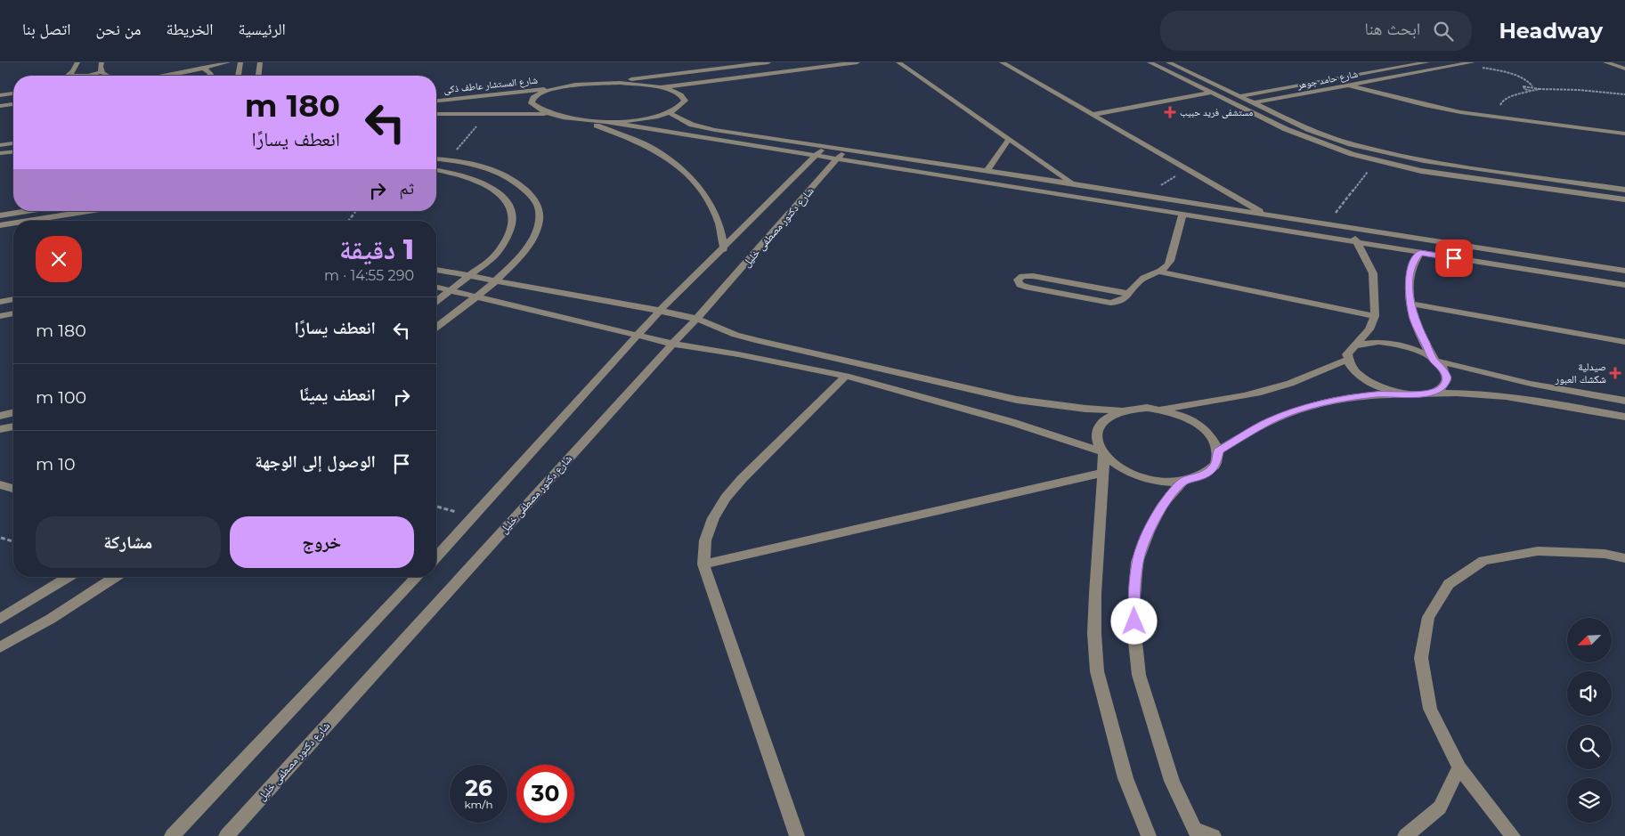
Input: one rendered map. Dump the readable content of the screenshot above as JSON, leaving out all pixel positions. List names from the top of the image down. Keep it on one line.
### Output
{"streets":{"street":["شارع حامد جوهر","شارع المستشار عاطف ذكى","شارع دكتور مصطفى خليل"]},"places":{"health":["مستشفى فريد حبيب","صيدلية شكشك العبور"]},"north":"bottom left","page":{"header":"Headway","search":"ابحث هنا","nav":["الرئيسية","الخريطة","من نحن","اتصل بنا"],"turn":["180 m","انعطف يسارًا"],"then":"ثم","heading":["1 دقيقة","290 m · 14:55"],"list":[{"name":"انعطف يسارًا","value":"180 m"},{"name":"انعطف يمينًا","value":"100 m"},{"name":"الوصول إلى الوجهة","value":"10 m"}],"buttons":["خروج","مشاركة"],"speed":"26 km/h","limit":"30"}}
